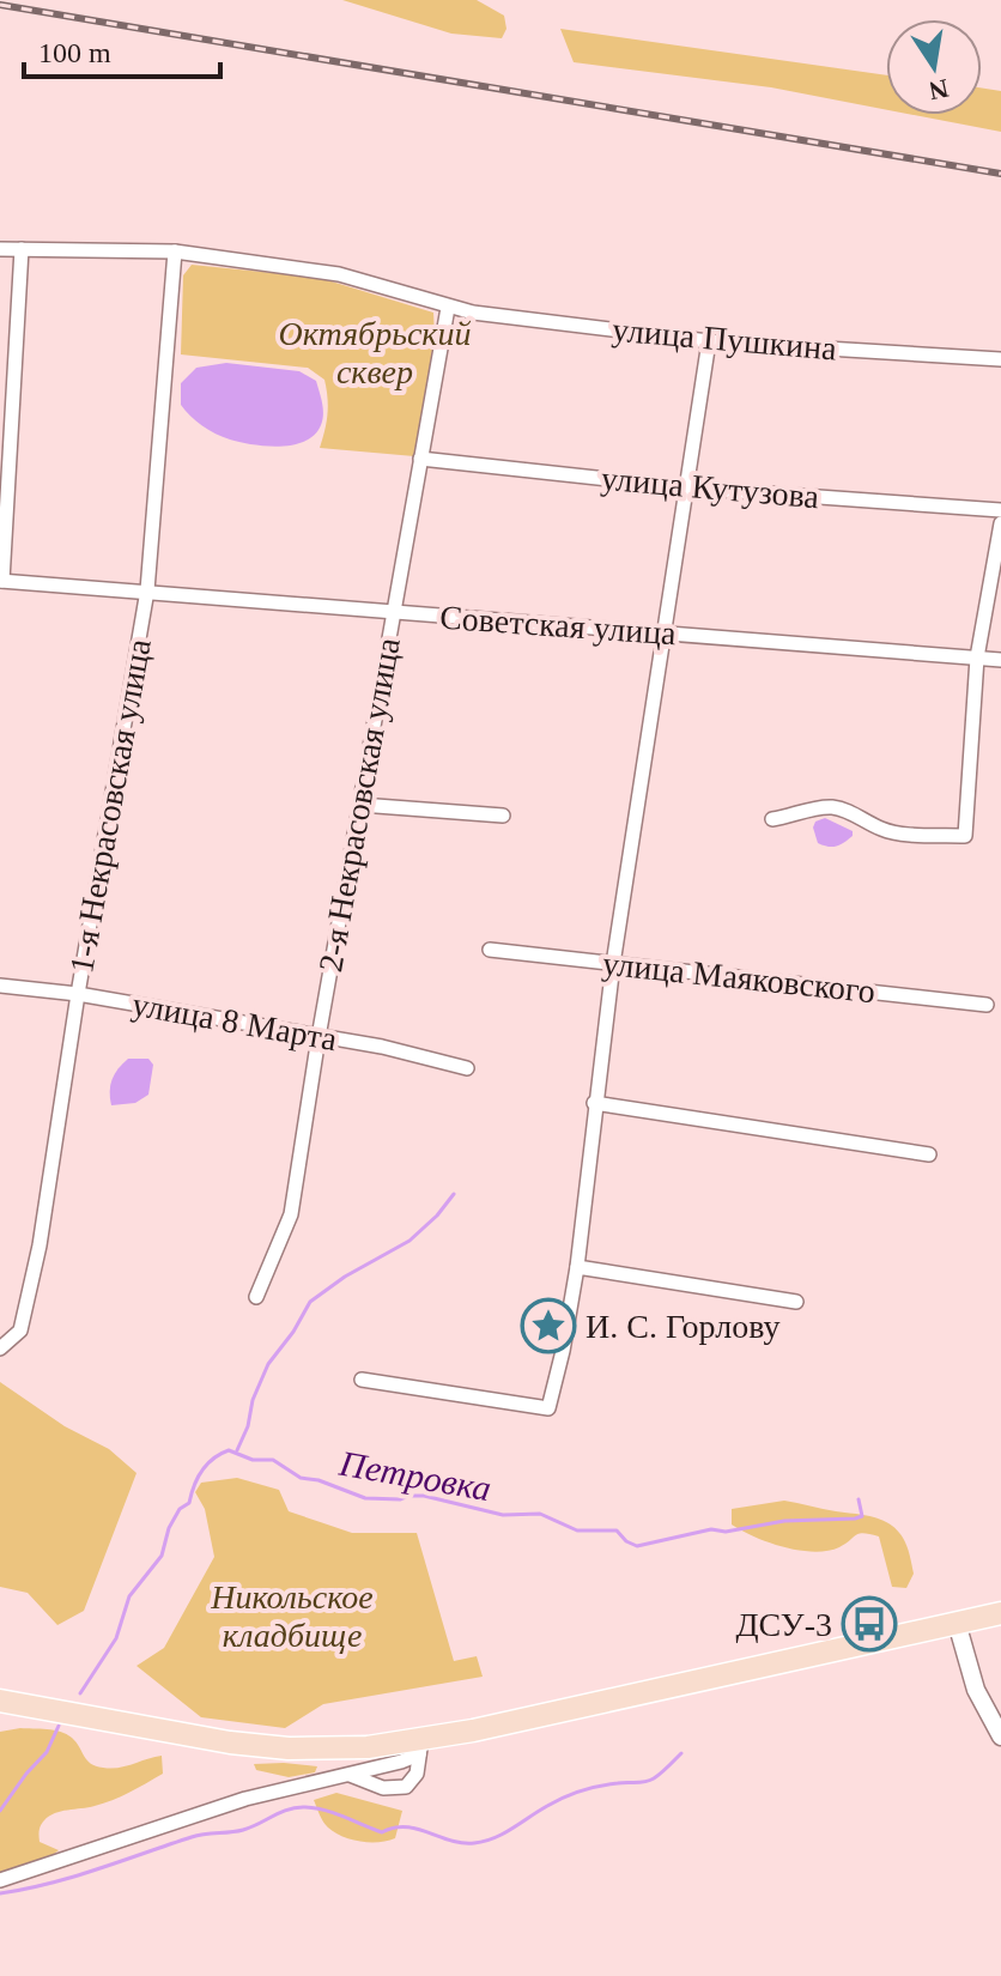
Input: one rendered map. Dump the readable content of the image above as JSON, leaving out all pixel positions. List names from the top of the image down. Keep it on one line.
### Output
{"streets":{"street":["улица Пушкина","улица Кутузова","Советская улица","2-я Некрасовская улица","1-я Некрасовская улица","улица Маяковского","улица 8 Марта"]},"crossings":[["улица Пушкина","2-я Некрасовская улица"],["улица Пушкина","1-я Некрасовская улица"],["улица Кутузова","2-я Некрасовская улица"],["Советская улица","2-я Некрасовская улица"],["Советская улица","1-я Некрасовская улица"],["2-я Некрасовская улица","улица 8 Марта"],["1-я Некрасовская улица","улица 8 Марта"]],"water":["Петровка"],"parks":["Октябрьский сквер","Никольское кладбище"],"places":{"place":["И. С. Горлову"],"bus stop":["ДСУ-3"]},"scale_bar":"100 m","north":"bottom"}
